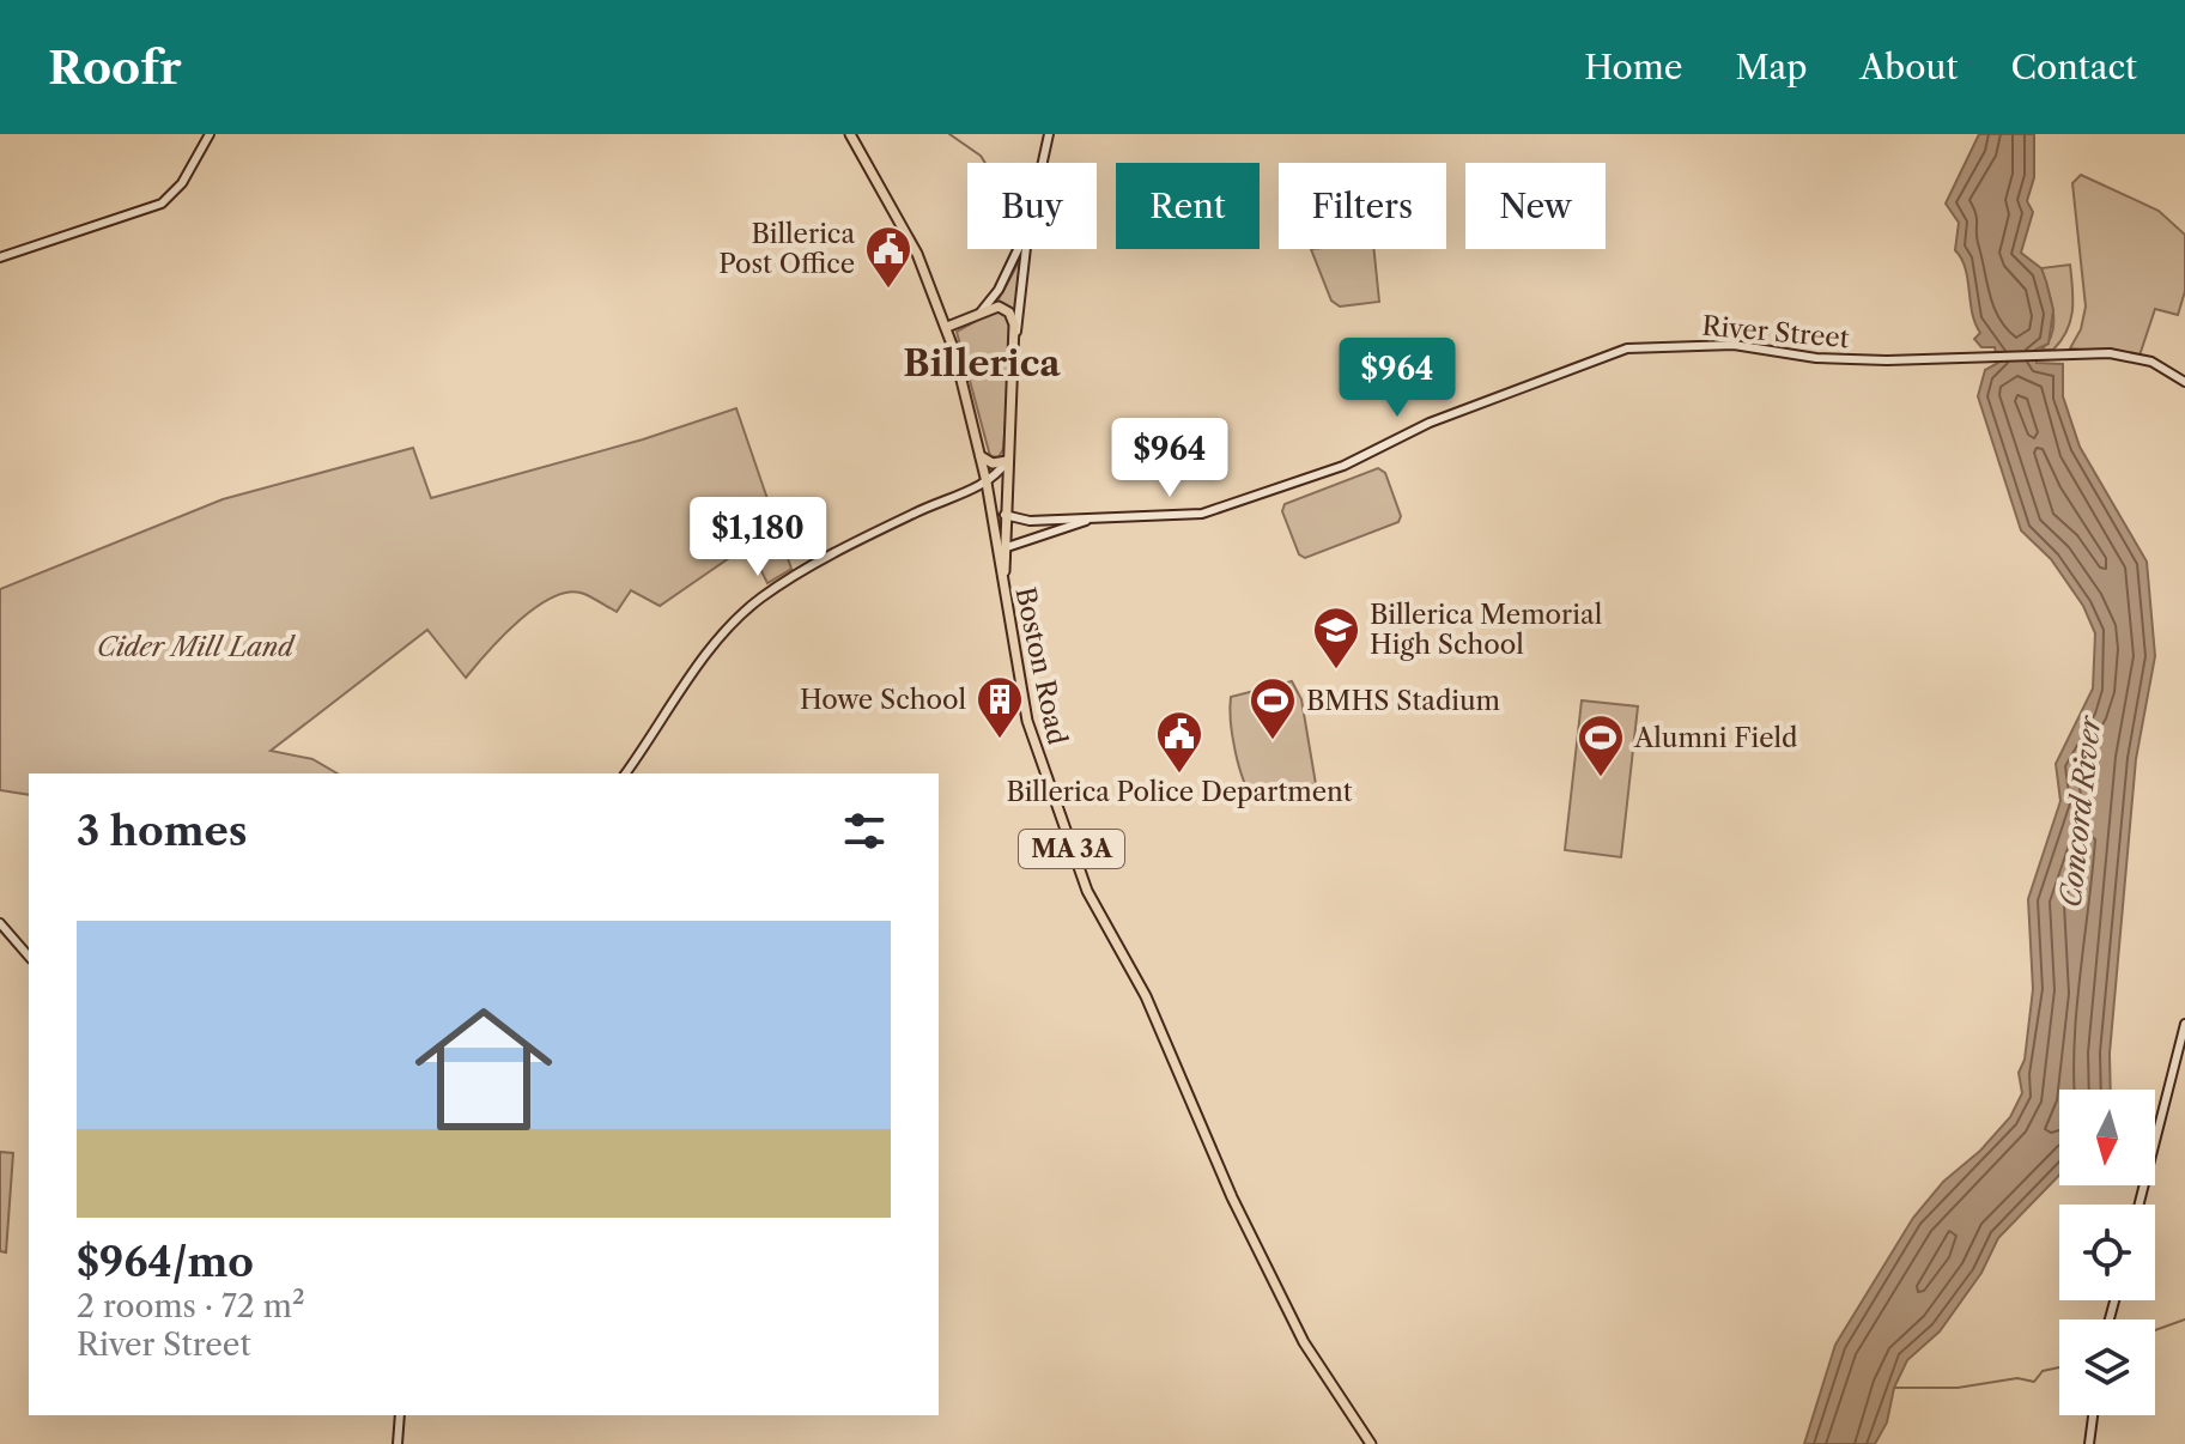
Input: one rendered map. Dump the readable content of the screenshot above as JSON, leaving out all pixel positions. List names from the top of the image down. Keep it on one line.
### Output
{"streets":{"main road":["River Street","Boston Road","MA 3A"]},"crossings":[["River Street","Boston Road"],["River Street","MA 3A"],["Boston Road","MA 3A"]],"districts":["Billerica"],"water":["Concord River"],"parks":["Cider Mill Land"],"places":{"public building":["Billerica Post Office","Billerica Police Department"],"school or university":["Billerica Memorial High School"],"building":["Howe School"],"sports":["BMHS Stadium","Alumni Field"]},"north":"bottom","page":{"header":"Roofr","nav":["Home","Map","About","Contact"],"chip":["Buy","Rent","Filters","New"],"price":["$964","$964","$1,180"],"heading":"3 homes","list":[{"name":"$964/mo","note":"2 rooms · 72 m² · River Street"}]}}
